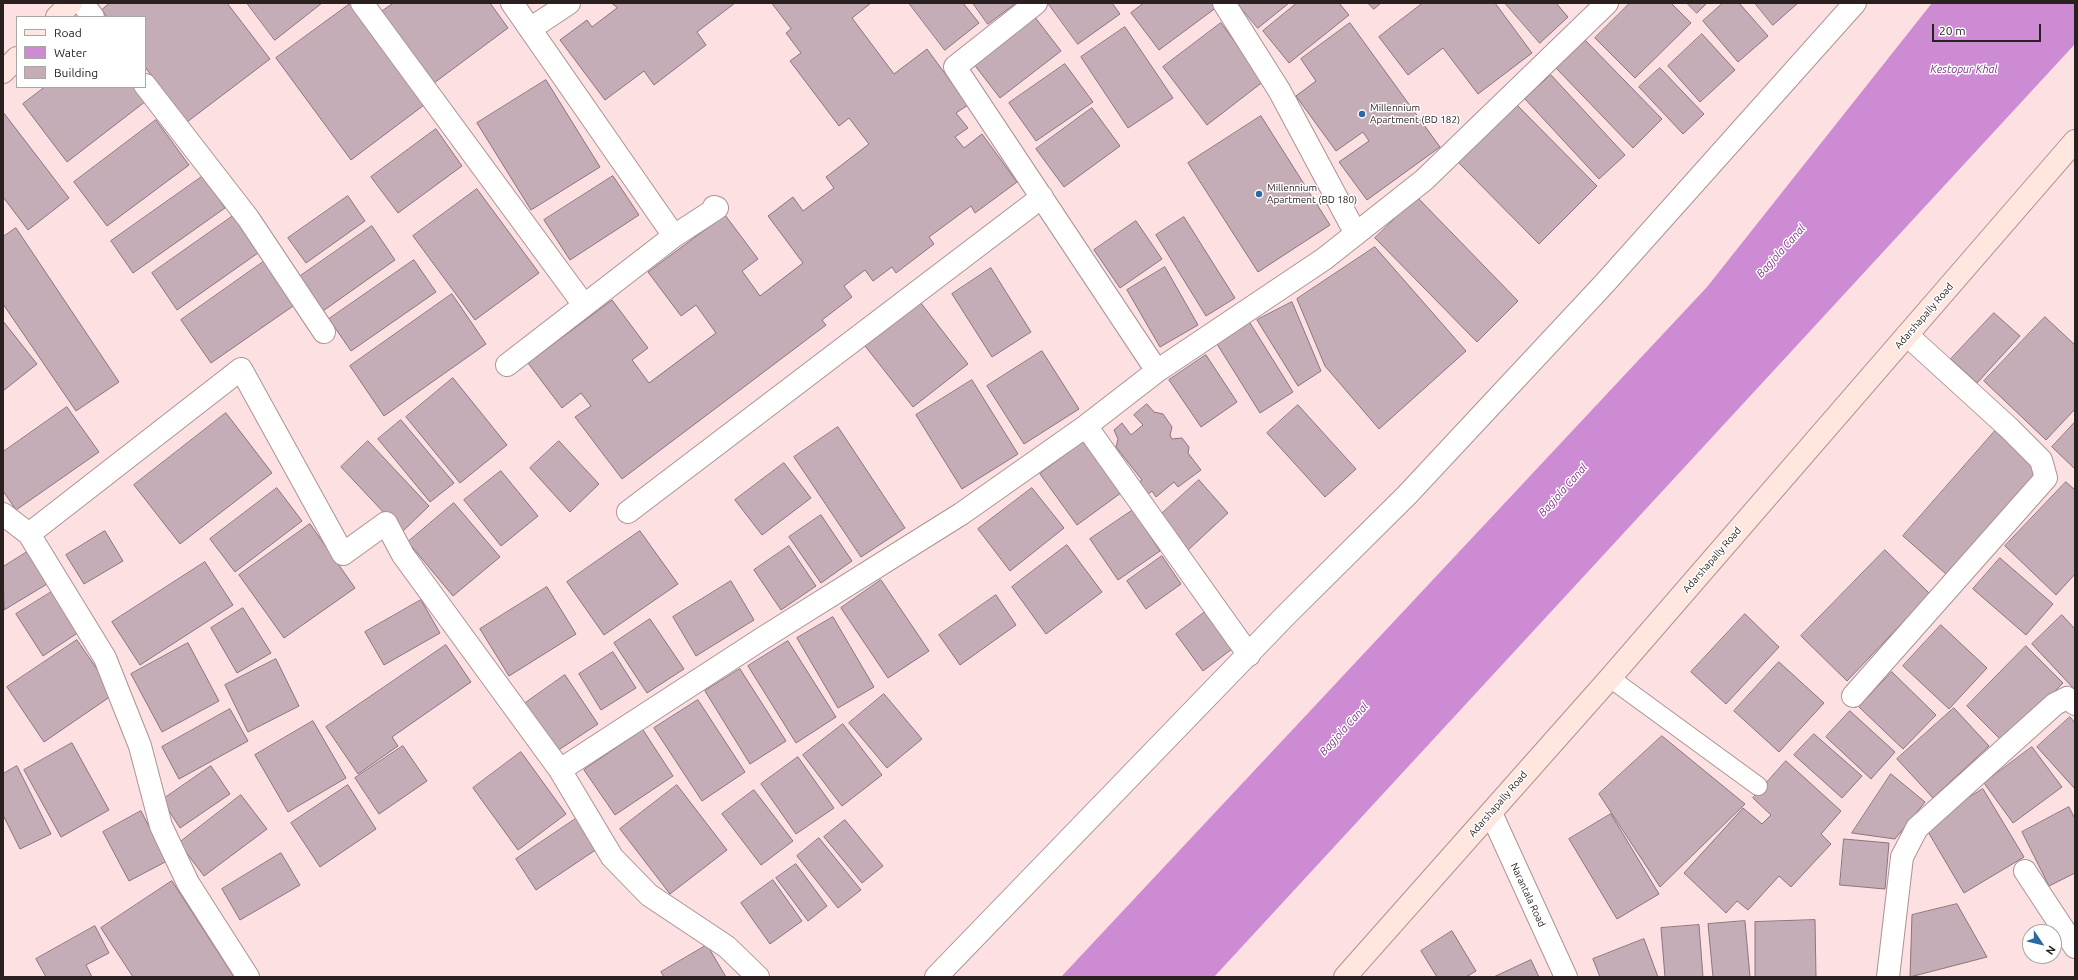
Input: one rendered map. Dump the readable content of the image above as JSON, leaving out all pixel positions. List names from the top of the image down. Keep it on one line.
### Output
{"streets":{"street":["Adarshapally Road","Narantala Road"]},"crossings":[["Adarshapally Road","Narantala Road"]],"water":["Kestopur Khal","Bagjola Canal"],"places":["Millennium Apartment (BD 182)","Millennium Apartment (BD 180)"],"legend":["Road","Water","Building"],"scale_bar":"20 m","north":"bottom right"}
